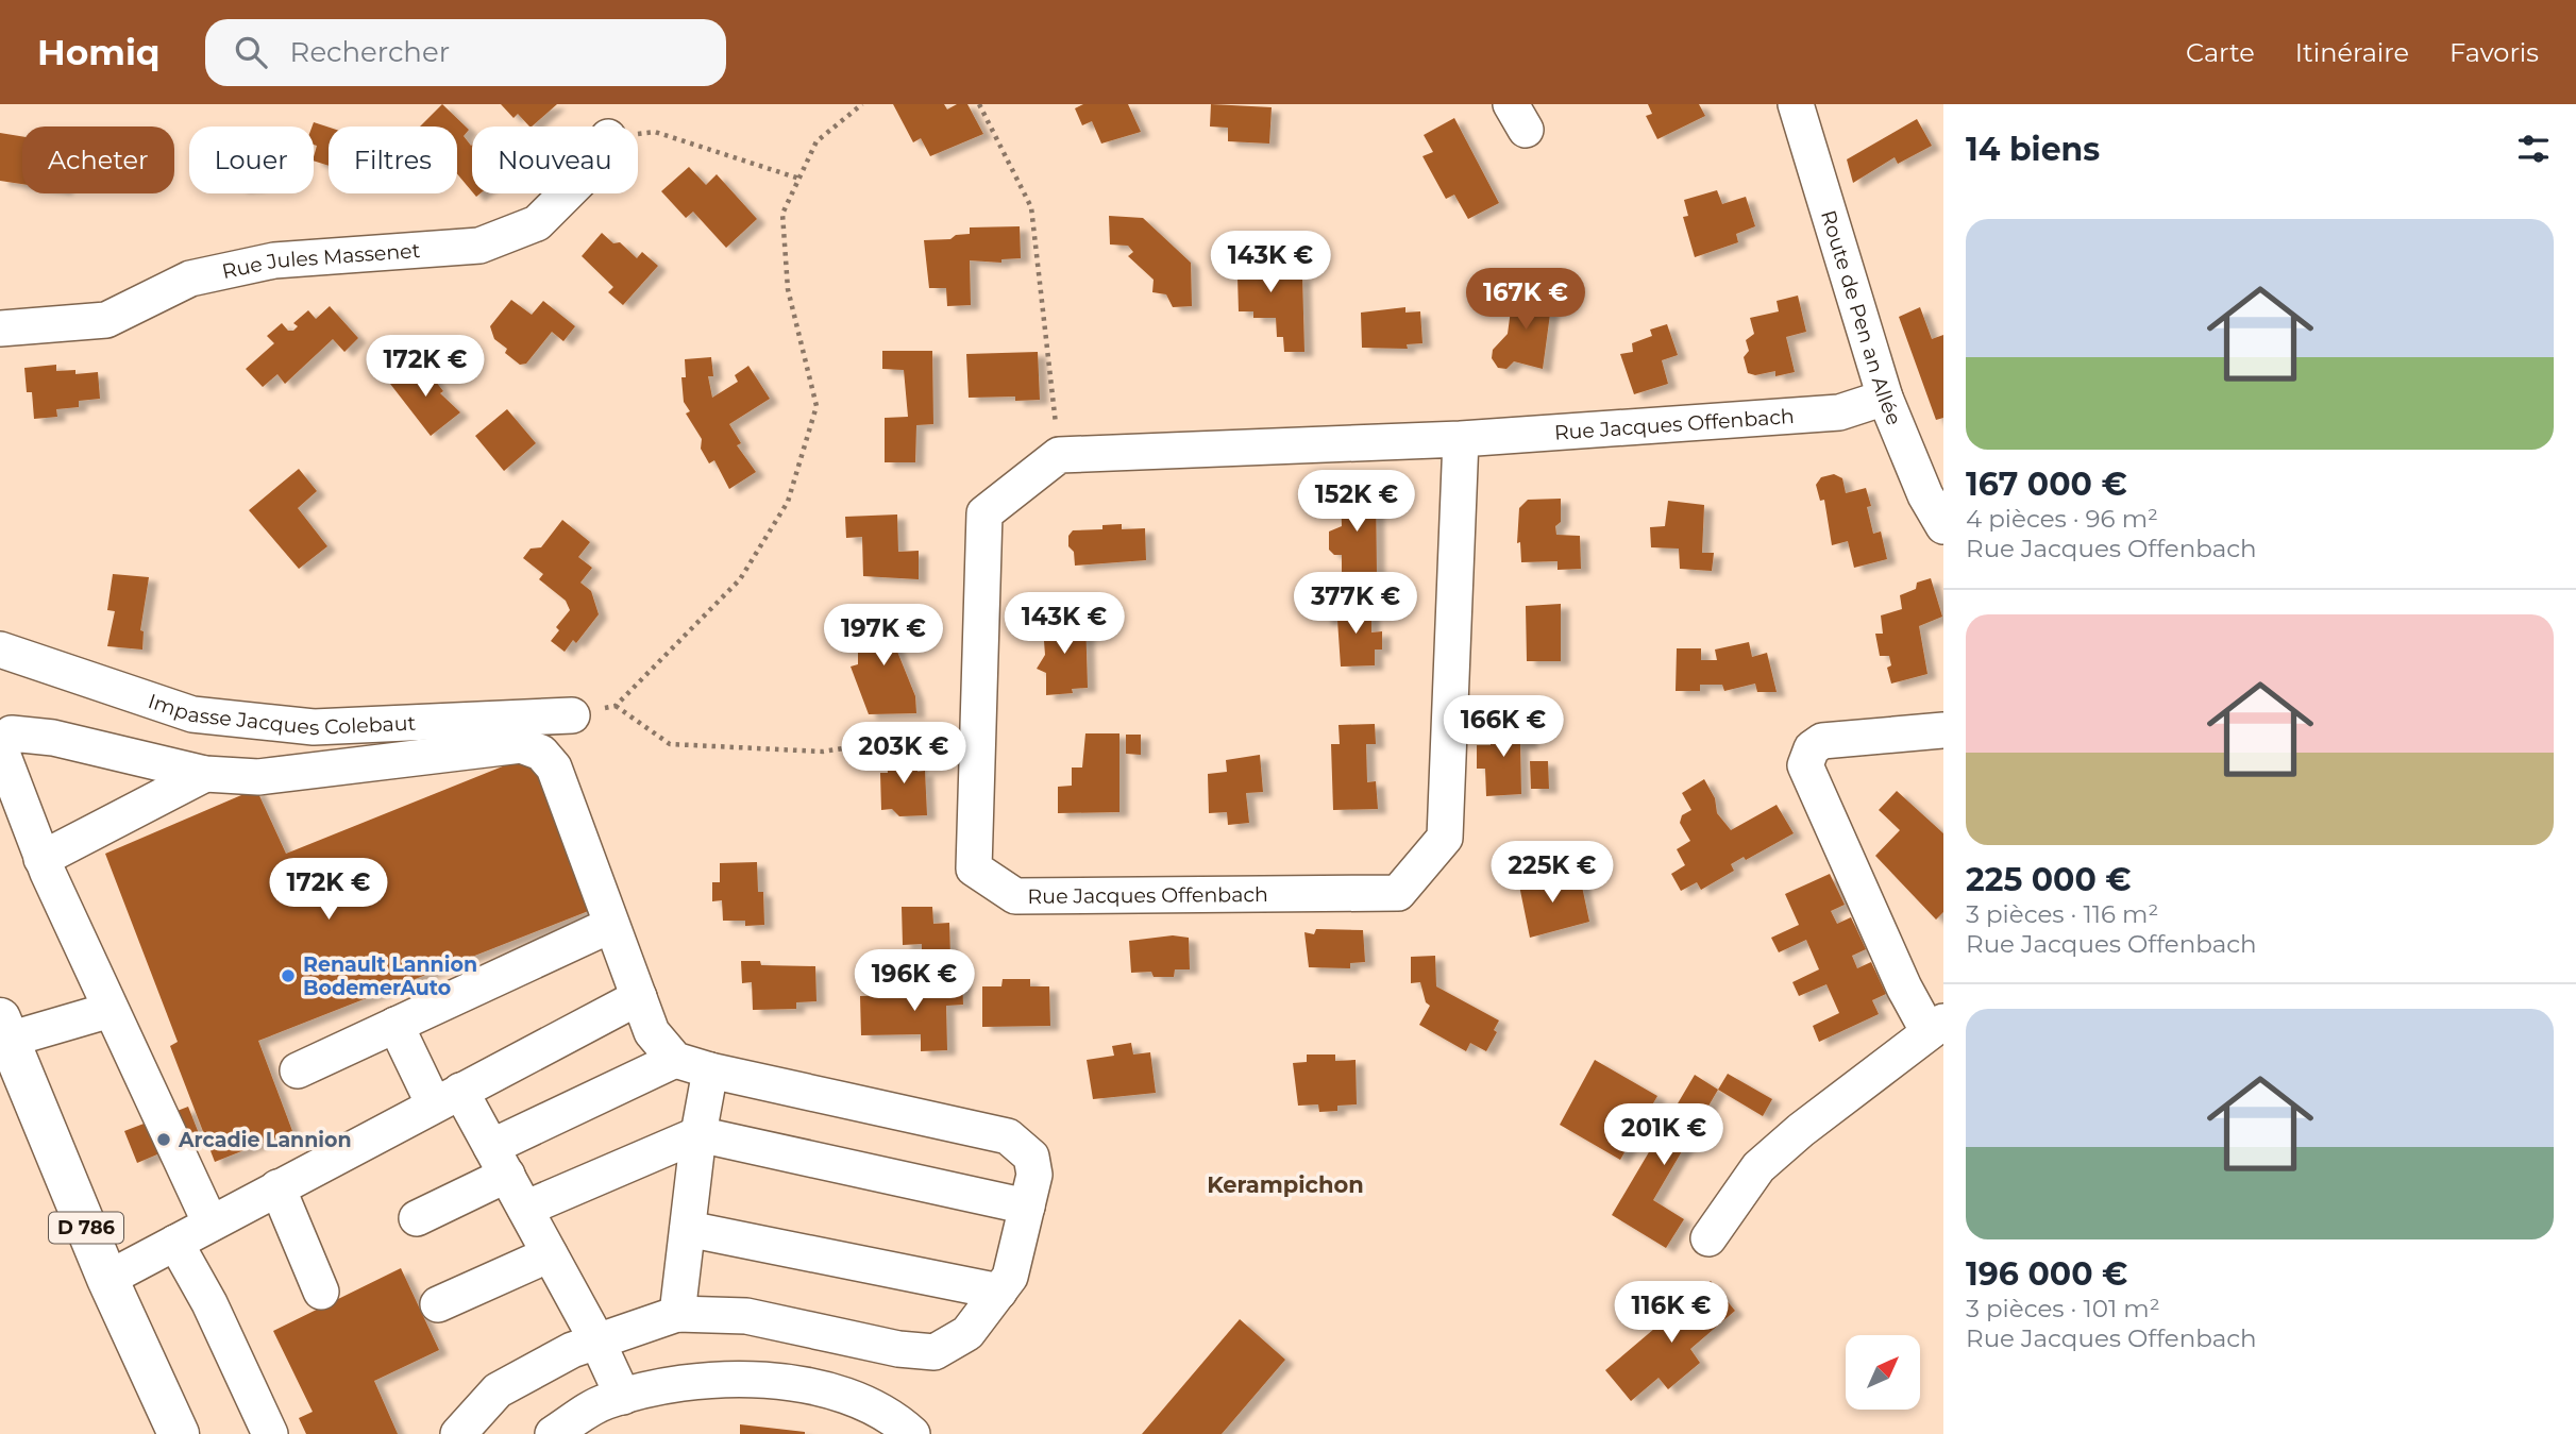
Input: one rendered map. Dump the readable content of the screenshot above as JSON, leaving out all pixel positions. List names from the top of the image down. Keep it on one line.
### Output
{"streets":{"main road":["D 786"],"street":["Rue Jules Massenet","Route de Pen an Allée","Rue Jacques Offenbach","Impasse Jacques Colebaut"]},"crossings":[["Route de Pen an Allée","Rue Jacques Offenbach"]],"districts":["Kerampichon"],"places":["Renault Lannion BodemerAuto","Arcadie Lannion"],"north":"top right","page":{"header":"Homiq","search":"Rechercher","nav":["Carte","Itinéraire","Favoris"],"heading":"14 biens","chip":["Acheter","Louer","Filtres","Nouveau"],"list":[{"name":"167 000 €","note":"4 pièces · 96 m² · Rue Jacques Offenbach"},{"name":"225 000 €","note":"3 pièces · 116 m² · Rue Jacques Offenbach"},{"name":"196 000 €","note":"3 pièces · 101 m² · Rue Jacques Offenbach"}],"price":["143K €","167K €","172K €","152K €","377K €","143K €","197K €","166K €","203K €","225K €","172K €","196K €","201K €","116K €"]}}
